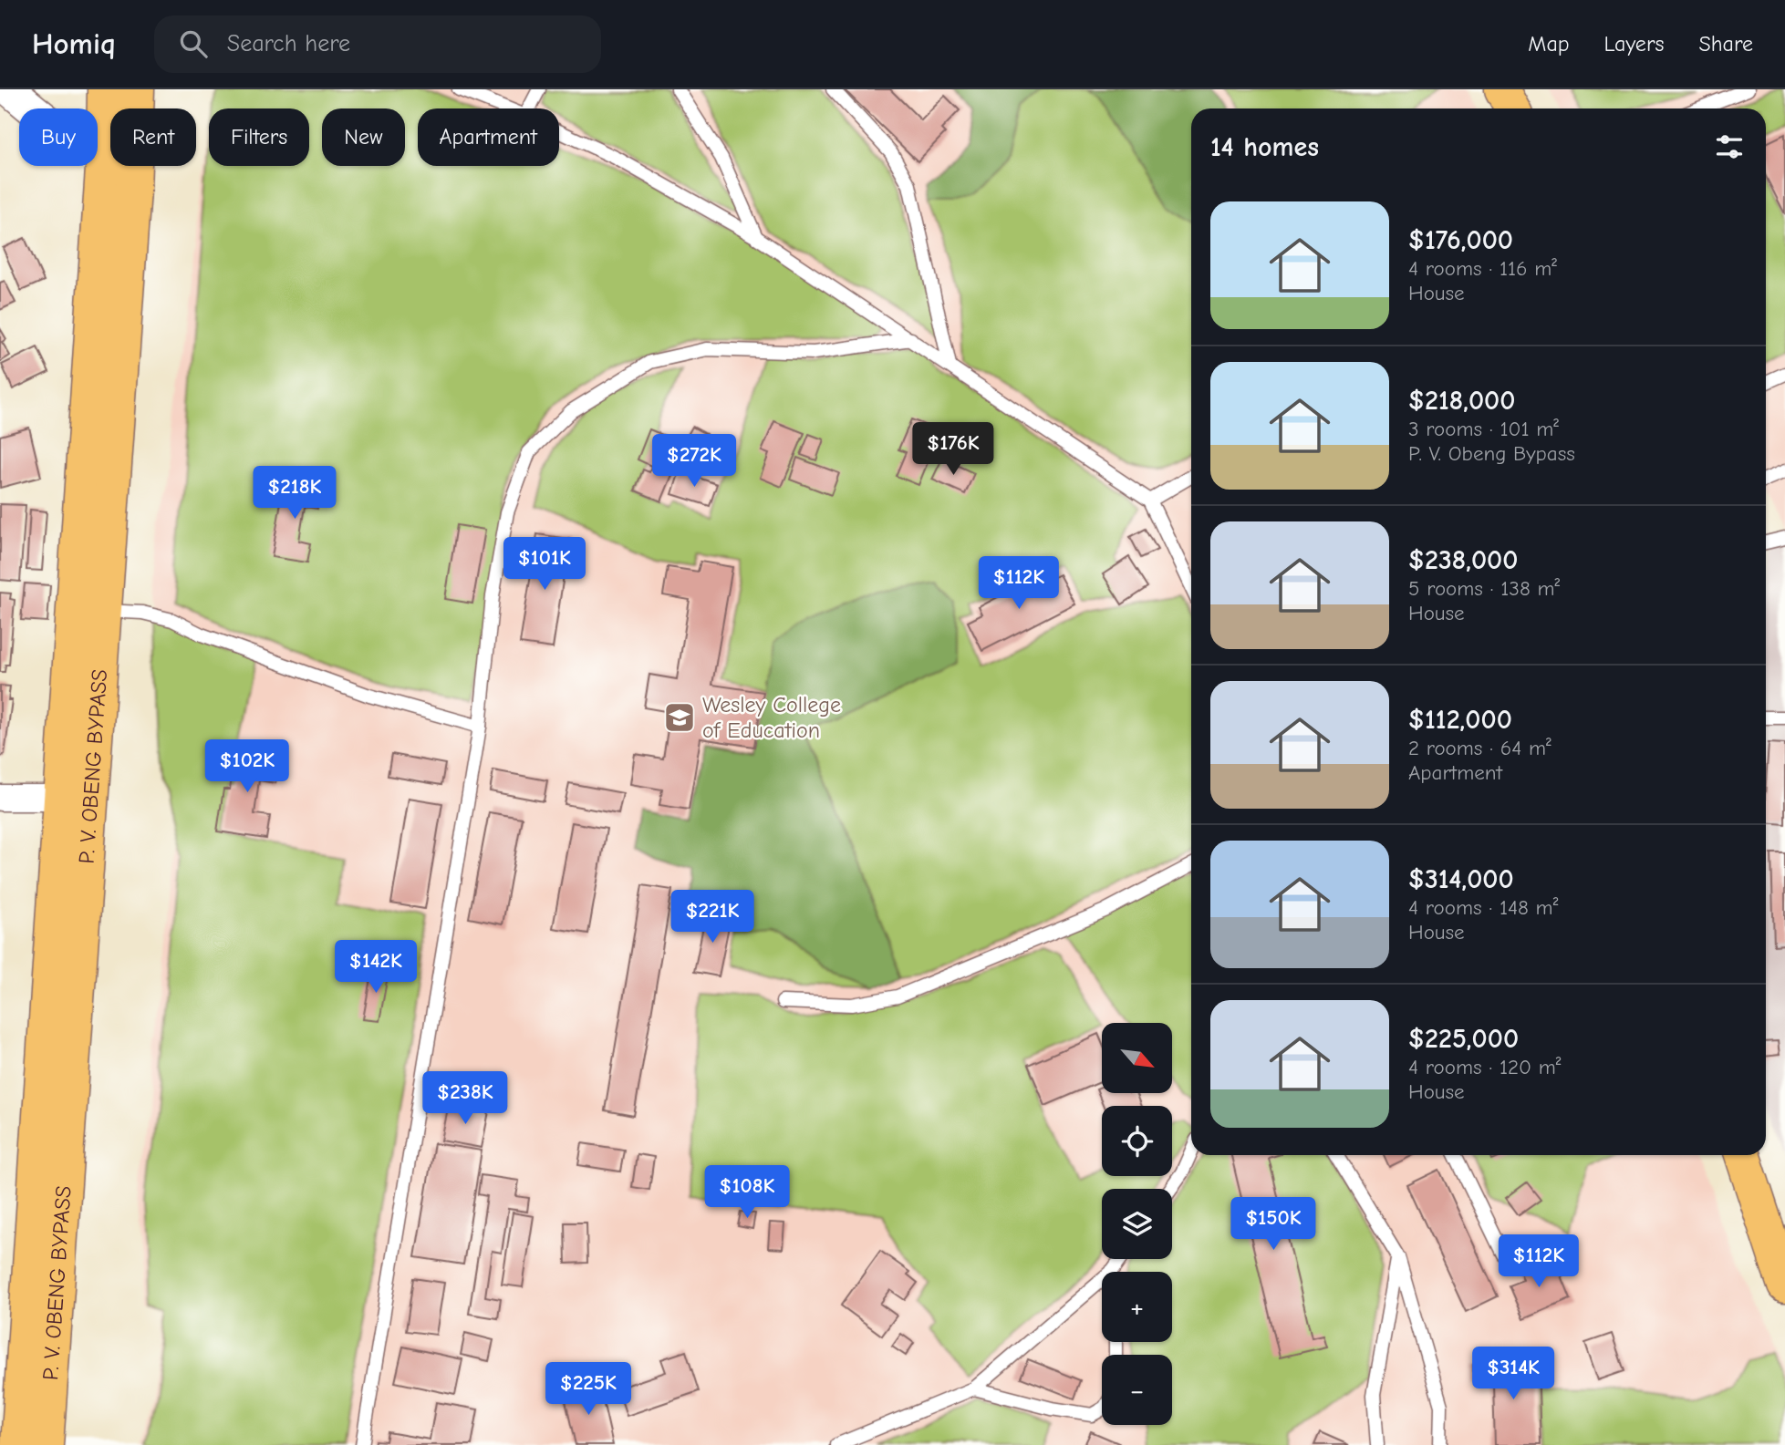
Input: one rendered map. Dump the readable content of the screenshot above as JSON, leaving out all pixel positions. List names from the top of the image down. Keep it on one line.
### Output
{"streets":{"main road":["P. V. OBENG BYPASS"]},"places":{"school or university":["Wesley College of Education"]},"north":"bottom right","page":{"header":"Homiq","search":"Search here","nav":["Map","Layers","Share"],"chip":["Buy","Rent","Filters","New","Apartment"],"heading":"14 homes","list":[{"name":"$176,000","note":"4 rooms · 116 m² · House"},{"name":"$218,000","note":"3 rooms · 101 m² · P. V. Obeng Bypass"},{"name":"$238,000","note":"5 rooms · 138 m² · House"},{"name":"$112,000","note":"2 rooms · 64 m² · Apartment"},{"name":"$314,000","note":"4 rooms · 148 m² · House"},{"name":"$225,000","note":"4 rooms · 120 m² · House"}],"price":["$176K","$272K","$218K","$101K","$112K","$102K","$221K","$142K","$238K","$108K","$150K","$112K","$314K","$225K"],"map_buttons":["+","−"]}}
